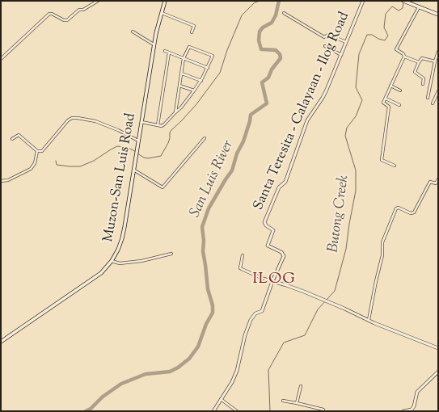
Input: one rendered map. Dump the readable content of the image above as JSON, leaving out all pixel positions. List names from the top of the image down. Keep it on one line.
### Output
{"streets":{"main road":["Muzon-San Luis Road"],"street":["Santa Teresita - Calayaan - Ilog Road"]},"districts":["ILOG"],"water":["San Luis River","Butong Creek"]}
